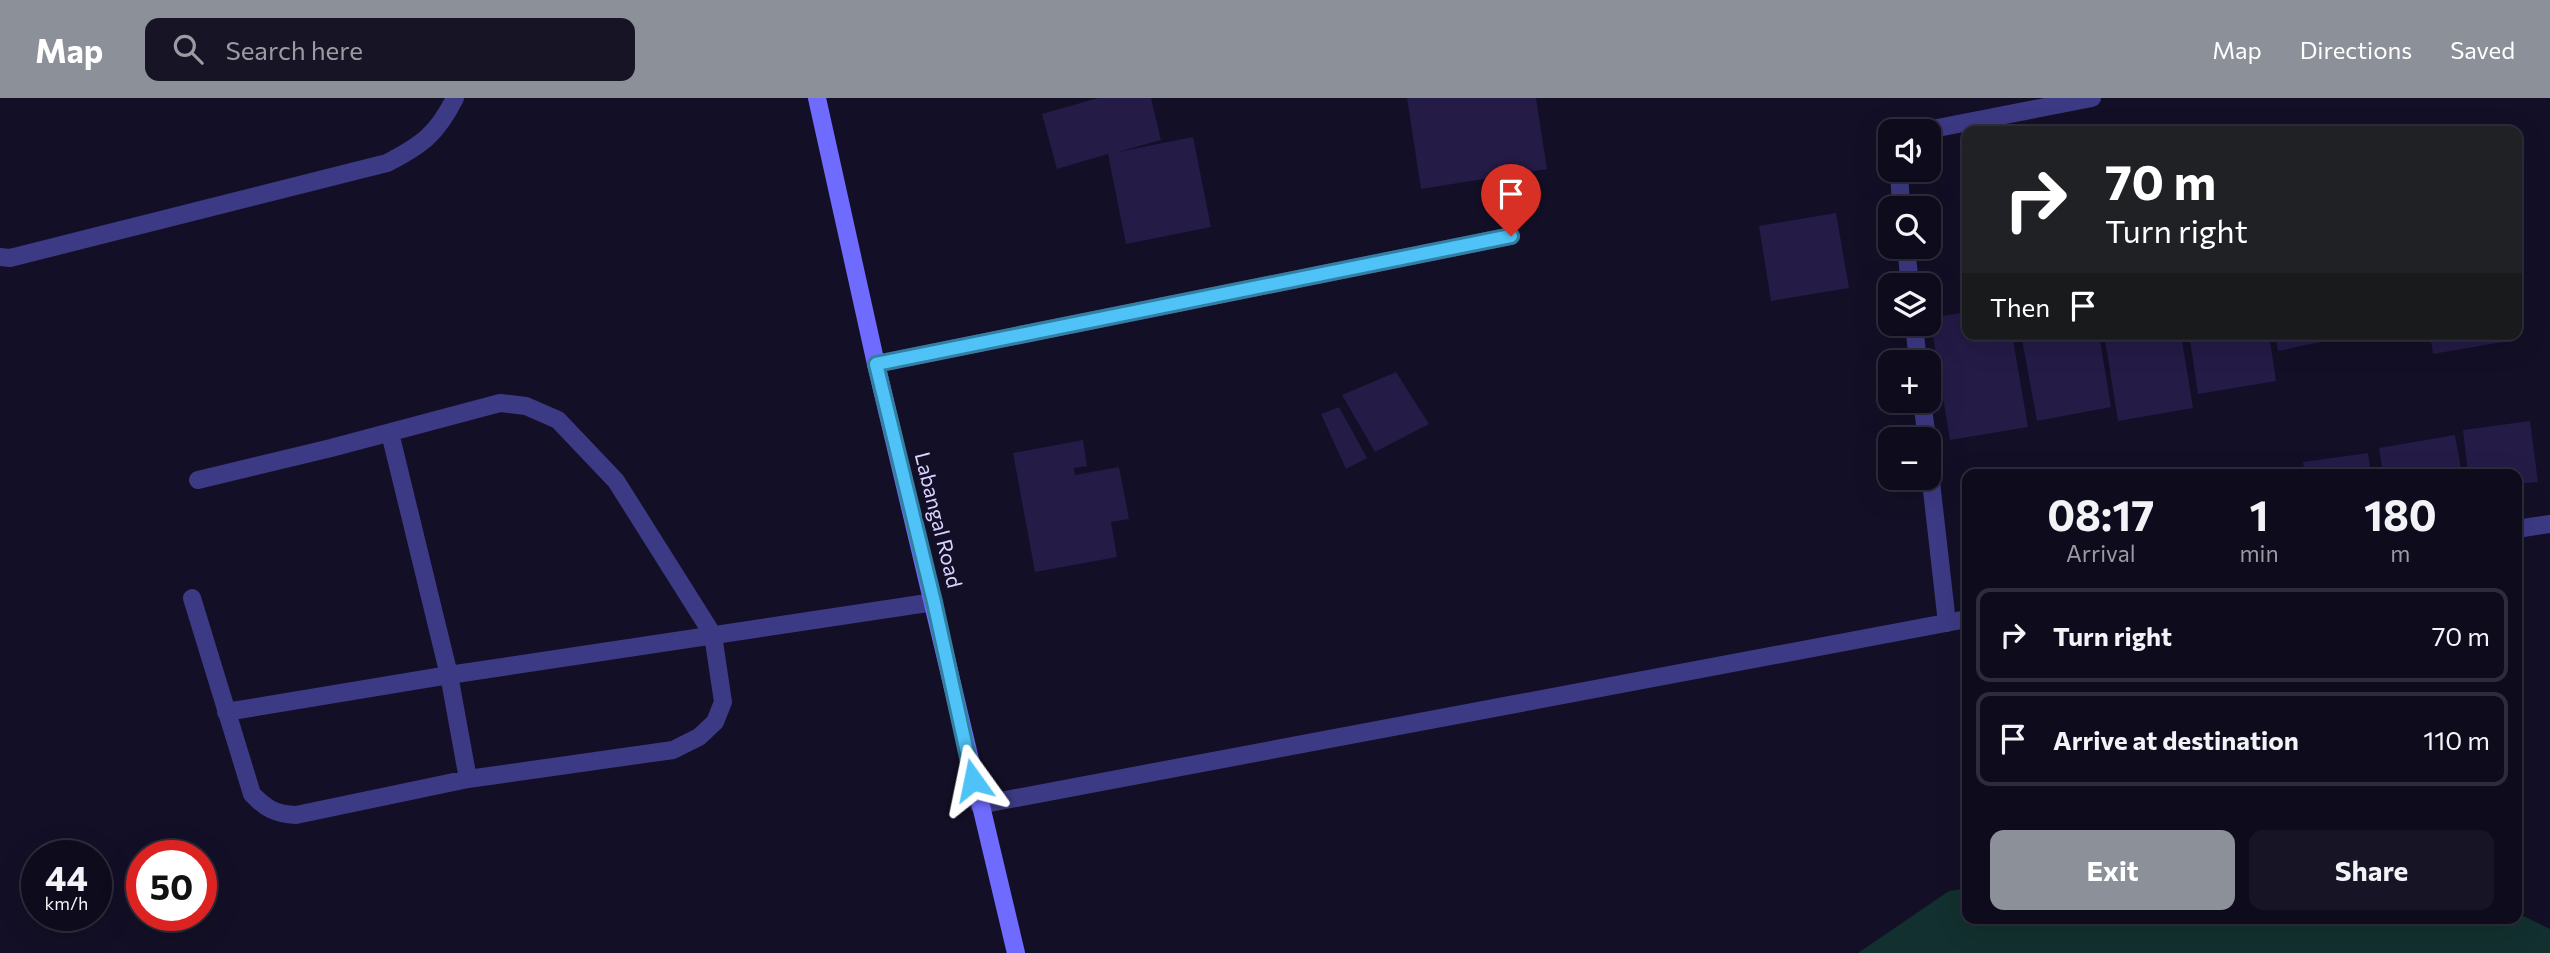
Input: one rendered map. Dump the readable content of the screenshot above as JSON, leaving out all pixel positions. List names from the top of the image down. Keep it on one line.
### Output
{"streets":{"main road":["Labangal Road"]},"page":{"header":"Map","search":"Search here","nav":["Map","Directions","Saved"],"map_buttons":["+","−"],"turn":["70 m","Turn right"],"then":"Then","eta":["08:17","Arrival","1","min","180","m"],"list":[{"name":"Turn right","value":"70 m"},{"name":"Arrive at destination","value":"110 m"}],"buttons":["Exit","Share"],"speed":"44 km/h","limit":"50"}}
